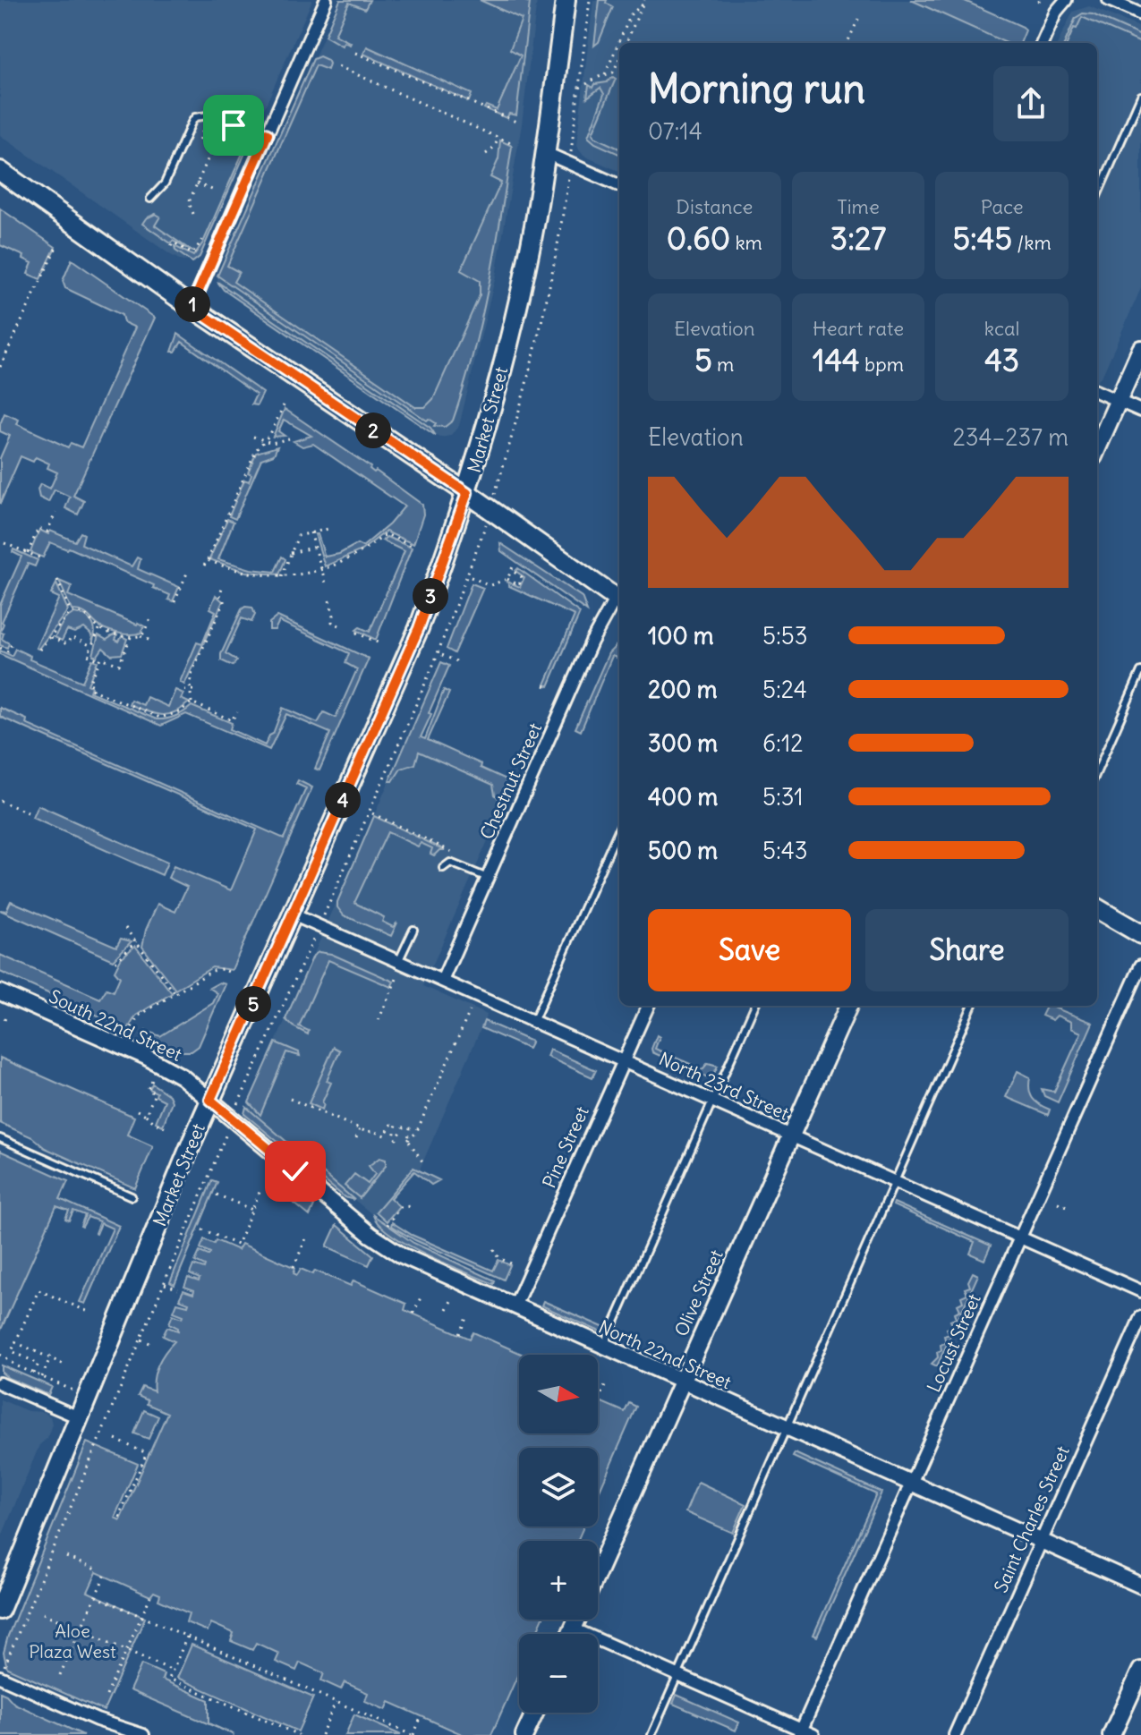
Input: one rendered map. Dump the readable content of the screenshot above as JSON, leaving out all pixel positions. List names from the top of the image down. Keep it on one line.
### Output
{"streets":{"main road":["Market Street","Olive Street"],"street":["Chestnut Street","South 22nd Street","North 23rd Street","Pine Street","Locust Street","North 22nd Street","Saint Charles Street"]},"crossings":[["Market Street","South 22nd Street"],["Market Street","North 23rd Street"],["Market Street","North 22nd Street"],["Chestnut Street","North 23rd Street"],["South 22nd Street","North 22nd Street"],["North 23rd Street","Pine Street"],["North 23rd Street","Olive Street"],["North 23rd Street","Locust Street"],["Pine Street","North 22nd Street"],["Olive Street","North 22nd Street"],["Locust Street","North 22nd Street"],["North 22nd Street","Saint Charles Street"]],"parks":["Aloe Plaza West"],"north":"right","page":{"heading":["Morning run","07:14"],"stats":[["Distance","0.60 km"],["Time","3:27"],["Pace","5:45 /km"],["Elevation","5 m"],["Heart rate","144 bpm"],["kcal","43"]],"pins":["1","2","3","4","5"],"chart":["Elevation","234–237 m"],"list":[{"name":"100 m","note":"5:53"},{"name":"200 m","note":"5:24"},{"name":"300 m","note":"6:12"},{"name":"400 m","note":"5:31"},{"name":"500 m","note":"5:43"}],"buttons":["Save","Share"],"map_buttons":["+","−"]}}
